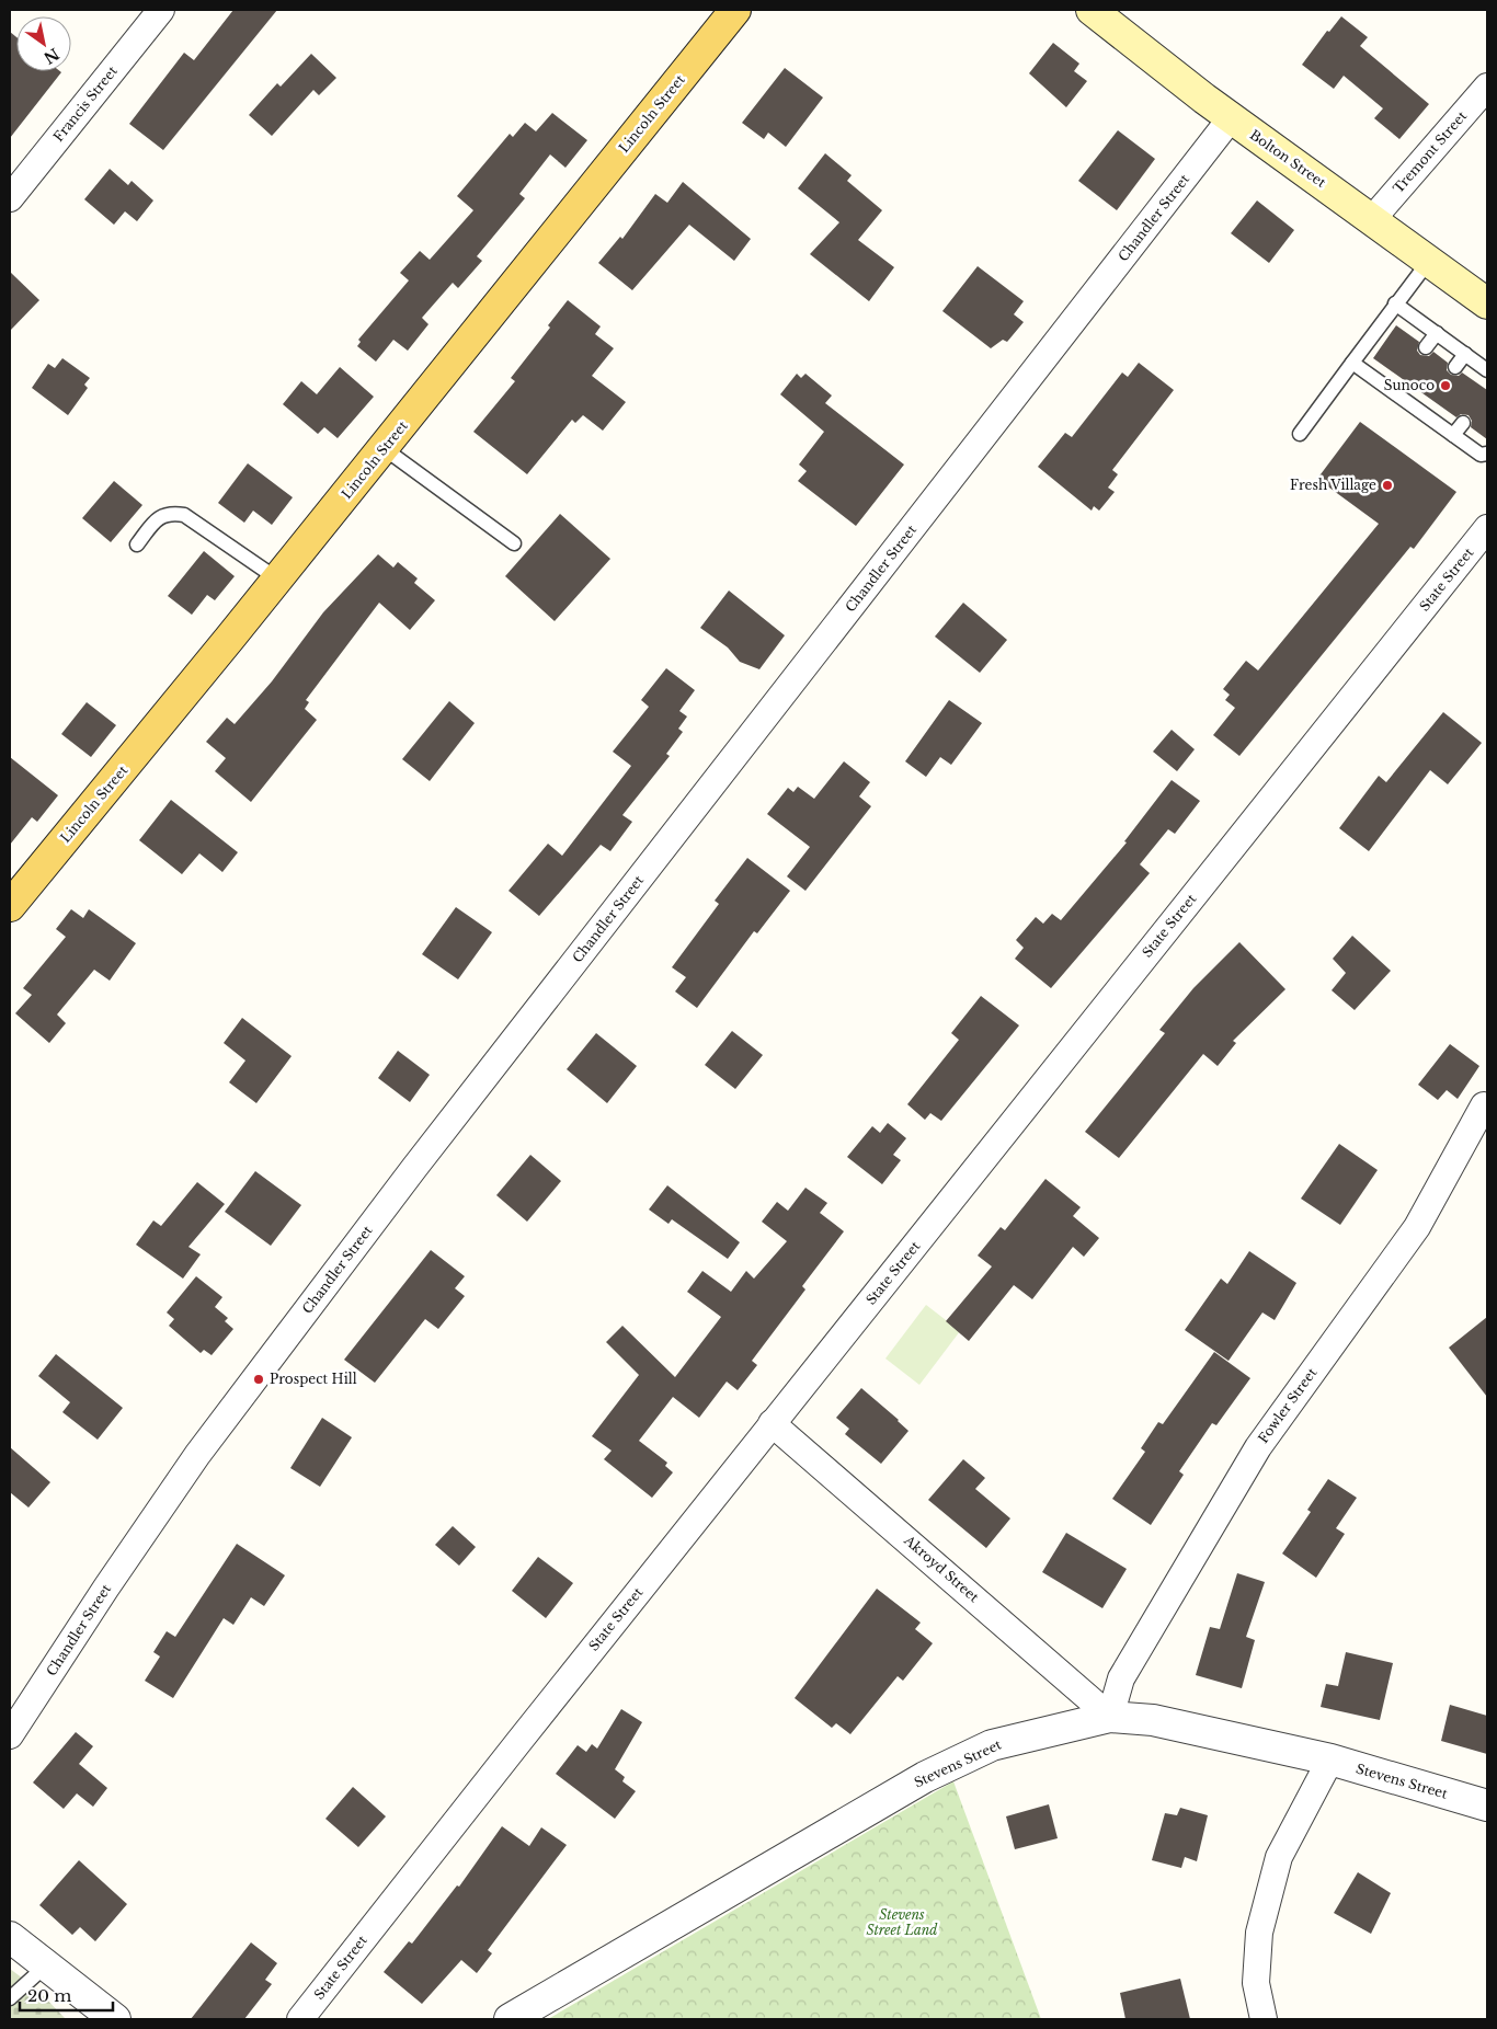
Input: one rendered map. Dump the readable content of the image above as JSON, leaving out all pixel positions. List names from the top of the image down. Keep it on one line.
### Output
{"streets":{"main road":["Lincoln Street","Bolton Street"],"street":["Francis Street","Tremont Street","Chandler Street","State Street","Fowler Street","Akroyd Street","Stevens Street"]},"crossings":[["Tremont Street","Bolton Street"],["Bolton Street","Chandler Street"],["State Street","Akroyd Street"],["Fowler Street","Akroyd Street"],["Fowler Street","Stevens Street"],["Akroyd Street","Stevens Street"]],"parks":["Stevens Street Land"],"places":["Sunoco","Fresh Village","Prospect Hill"],"scale_bar":"20 m","north":"bottom right"}
